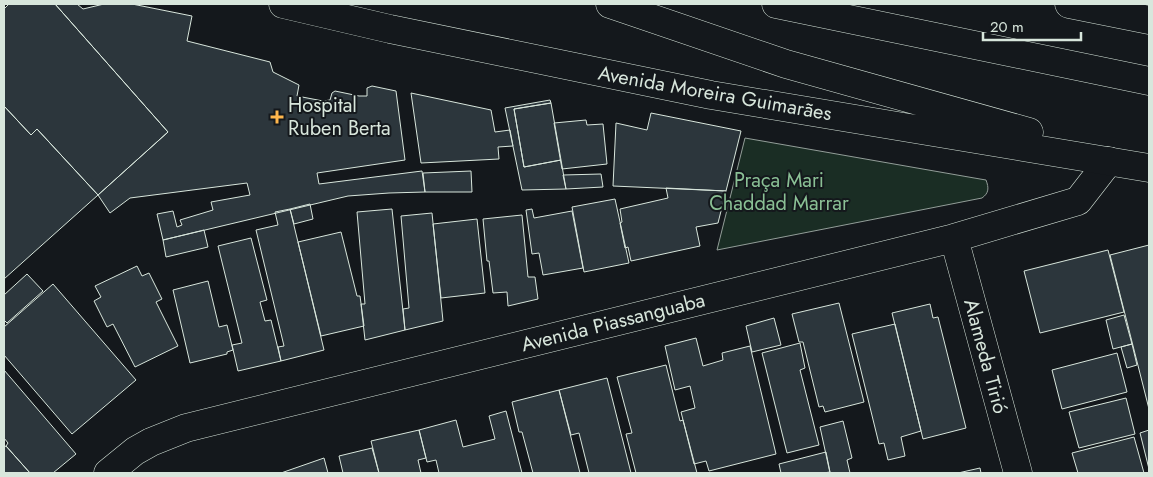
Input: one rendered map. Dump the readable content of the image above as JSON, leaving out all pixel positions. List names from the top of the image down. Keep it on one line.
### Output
{"streets":{"main road":["Avenida Moreira Guimarães","Avenida Piassanguaba","Alameda Tirió"]},"crossings":[["Avenida Moreira Guimarães","Avenida Piassanguaba"],["Avenida Piassanguaba","Alameda Tirió"]],"parks":["Praça Mari Chaddad Marrar"],"places":{"health":["Hospital Ruben Berta"]},"scale_bar":"20 m"}
